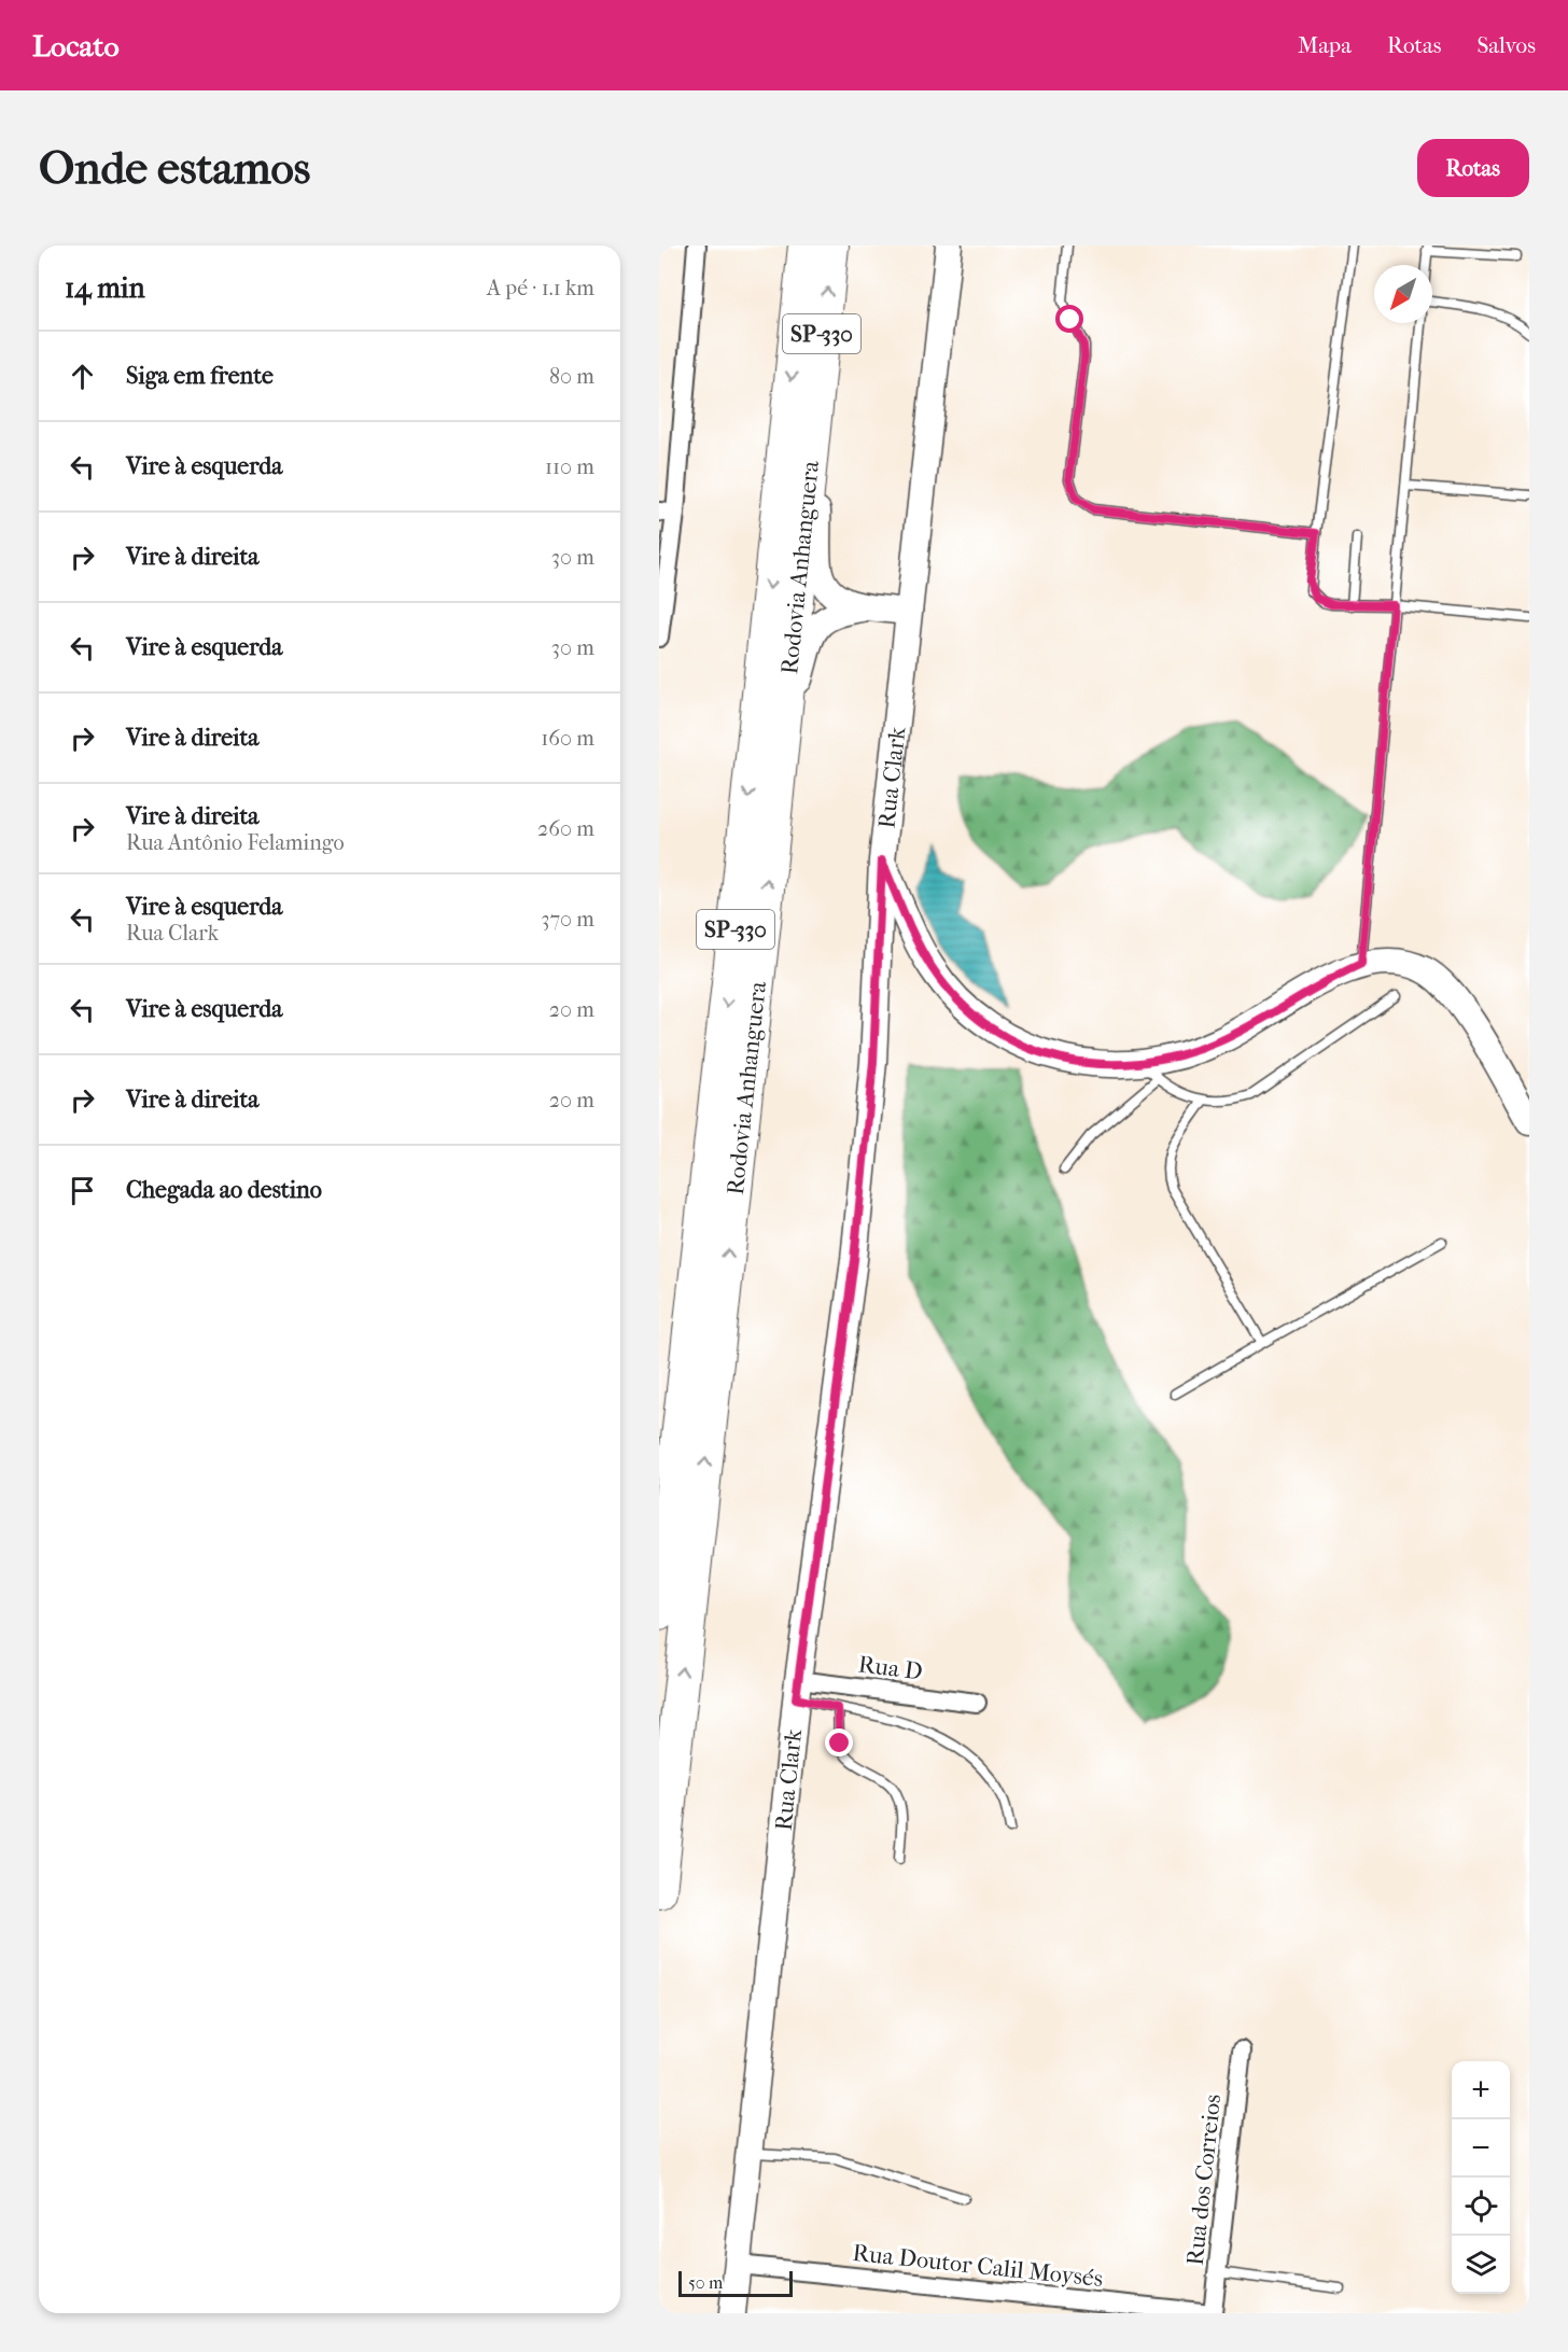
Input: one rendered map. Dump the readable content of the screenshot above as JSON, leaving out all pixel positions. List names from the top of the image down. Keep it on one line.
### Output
{"streets":{"highway":["SP-330","Rodovia Anhanguera"],"street":["Rua Clark","Rua D","Rua dos Correios","Rua Doutor Calil Moysés"]},"crossings":[["Rua Clark","Rua D"],["Rua Clark","Rua Doutor Calil Moysés"],["Rua dos Correios","Rua Doutor Calil Moysés"]],"scale_bar":"50 m","north":"bottom left","page":{"header":"Locato","nav":["Mapa","Rotas","Salvos"],"buttons":"Rotas","title":"Onde estamos","heading":["14 min","A pé · 1.1 km"],"list":[["Siga em frente","80 m"],["Vire à esquerda","110 m"],["Vire à direita","30 m"],["Vire à esquerda","30 m"],["Vire à direita","160 m"],["Vire à direita","Rua Antônio Felamingo","260 m"],["Vire à esquerda","Rua Clark","370 m"],["Vire à esquerda","20 m"],["Vire à direita","20 m"],"Chegada ao destino"],"map_buttons":["+","−"],"scale":"50 m"}}
